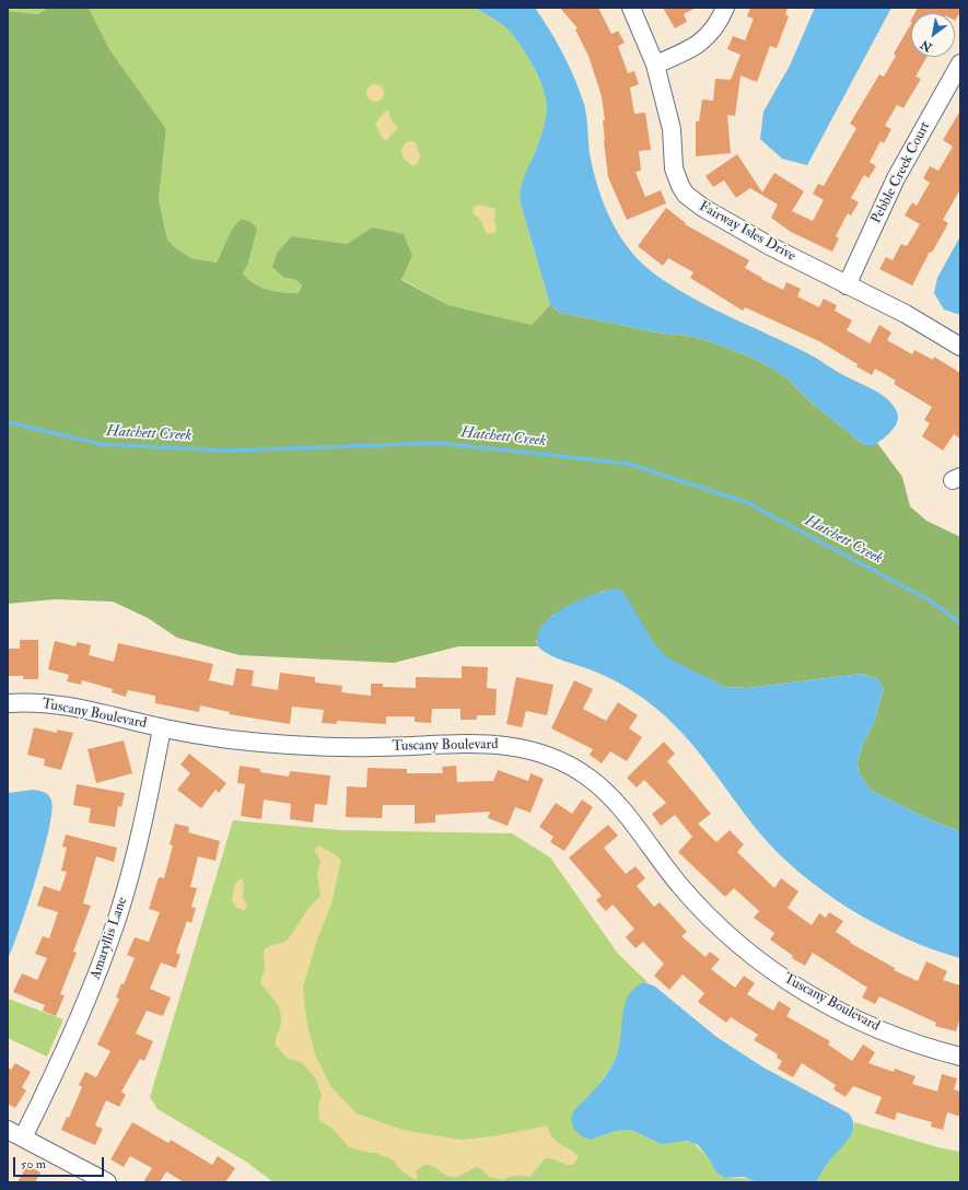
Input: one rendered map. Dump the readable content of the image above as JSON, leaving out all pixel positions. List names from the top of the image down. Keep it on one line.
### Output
{"streets":{"street":["Pebble Creek Court","Fairway Isles Drive","Tuscany Boulevard","Amaryllis Lane"]},"crossings":[["Pebble Creek Court","Fairway Isles Drive"],["Tuscany Boulevard","Amaryllis Lane"]],"water":["Hatchett Creek"],"scale_bar":"50 m","north":"bottom left"}
